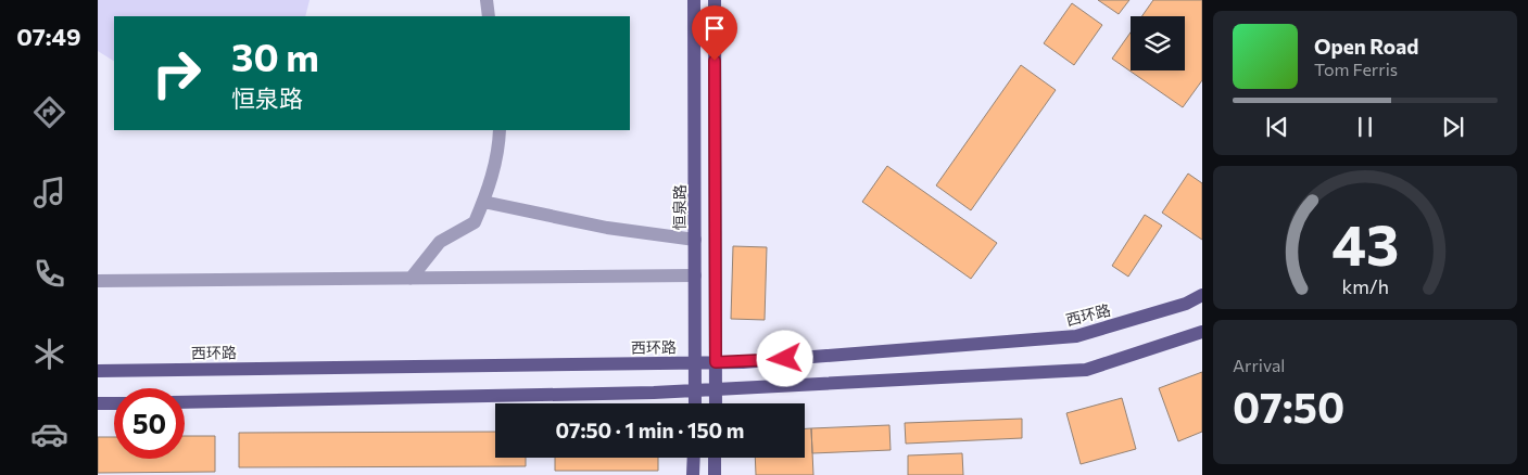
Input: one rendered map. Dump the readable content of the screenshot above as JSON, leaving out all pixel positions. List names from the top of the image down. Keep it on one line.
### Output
{"streets":{"main road":["恒泉路","西环路"]},"crossings":[["恒泉路","西环路"]],"page":{"tabs":"07:49","turn":["30 m","恒泉路"],"song":["Open Road","Tom Ferris"],"tile":["Arrival","07:50"],"limit":"50","trip":"07:50 · 1 min · 150 m","gauge":["43","km/h"]}}
